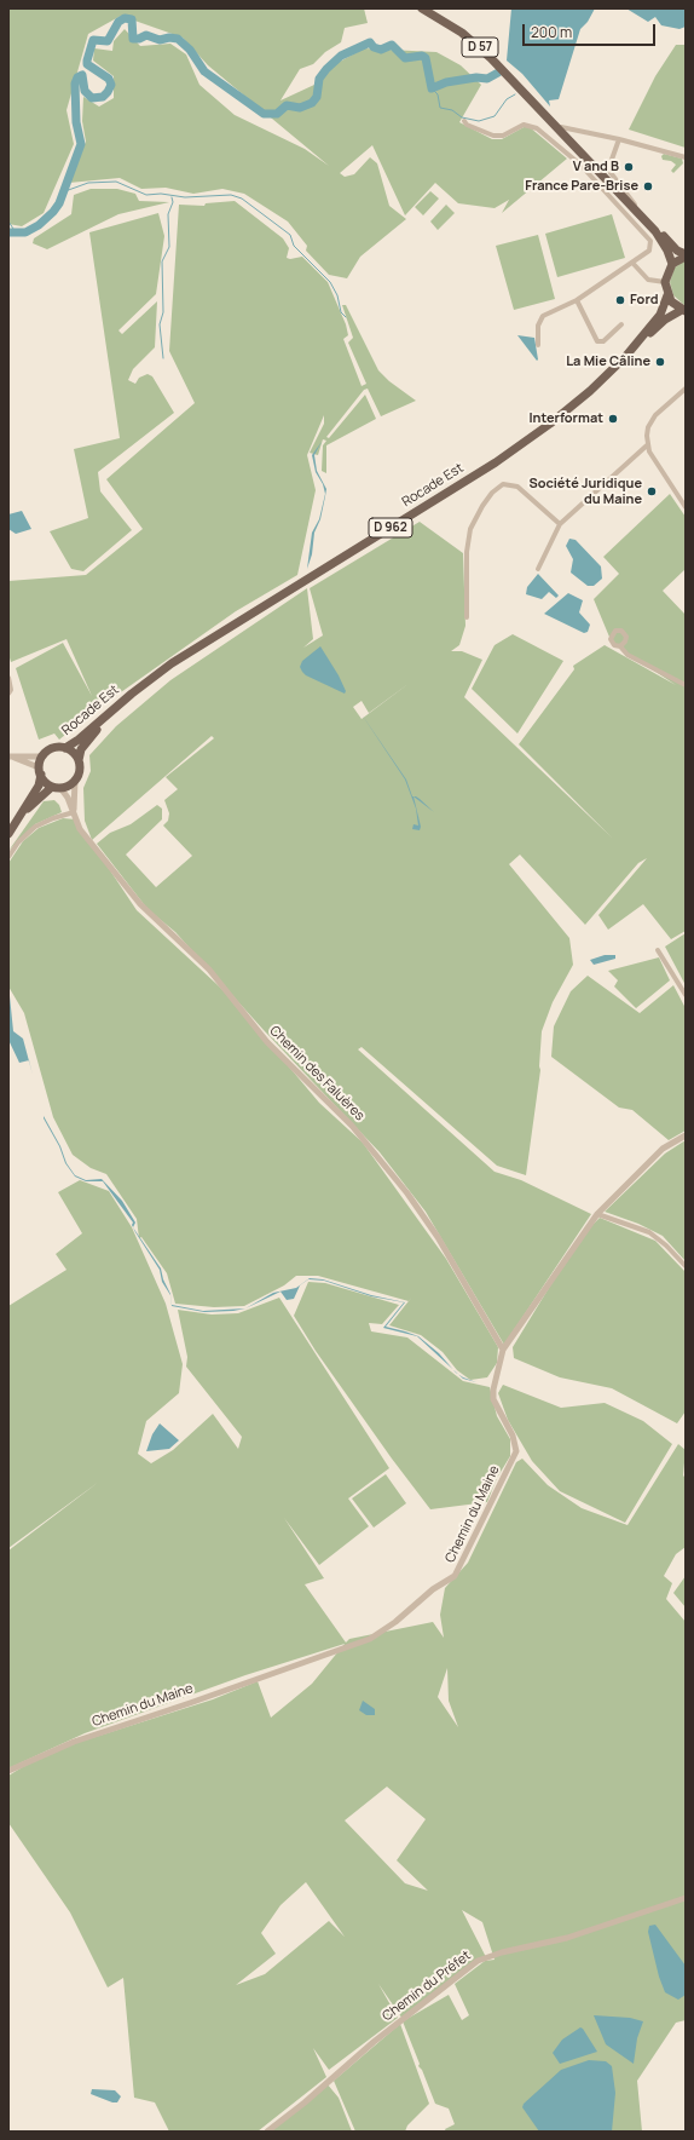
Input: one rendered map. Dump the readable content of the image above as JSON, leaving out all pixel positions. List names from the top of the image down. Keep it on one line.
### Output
{"streets":{"main road":["D 57","Rocade Est","D 962"],"street":["Chemin des Faluères","Chemin du Maine","Chemin du Préfet"]},"crossings":[["Rocade Est","D 962"],["Rocade Est","Chemin des Faluères"],["Chemin des Faluères","Chemin du Maine"]],"places":["V and B","France Pare-Brise","Ford","La Mie Câline","Interformat","Société Juridique du Maine"],"scale_bar":"200 m"}
